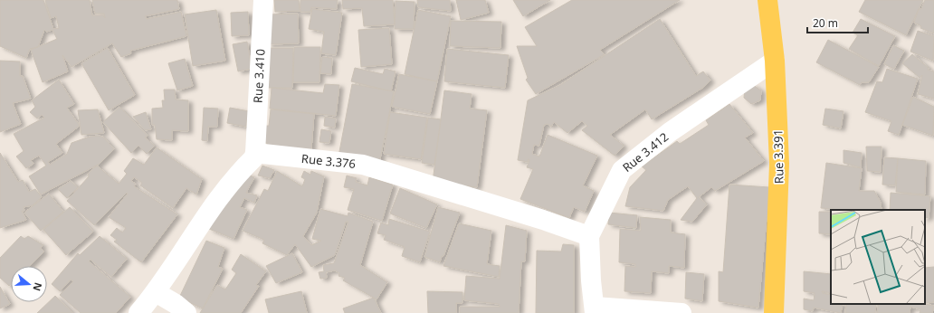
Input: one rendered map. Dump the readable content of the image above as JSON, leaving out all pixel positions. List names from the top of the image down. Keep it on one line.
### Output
{"streets":{"main road":["Rue 3.391"],"street":["Rue 3.410","Rue 3.412","Rue 3.376"]},"crossings":[["Rue 3.410","Rue 3.376"],["Rue 3.412","Rue 3.391"],["Rue 3.412","Rue 3.376"]],"scale_bar":"20 m","north":"right"}
